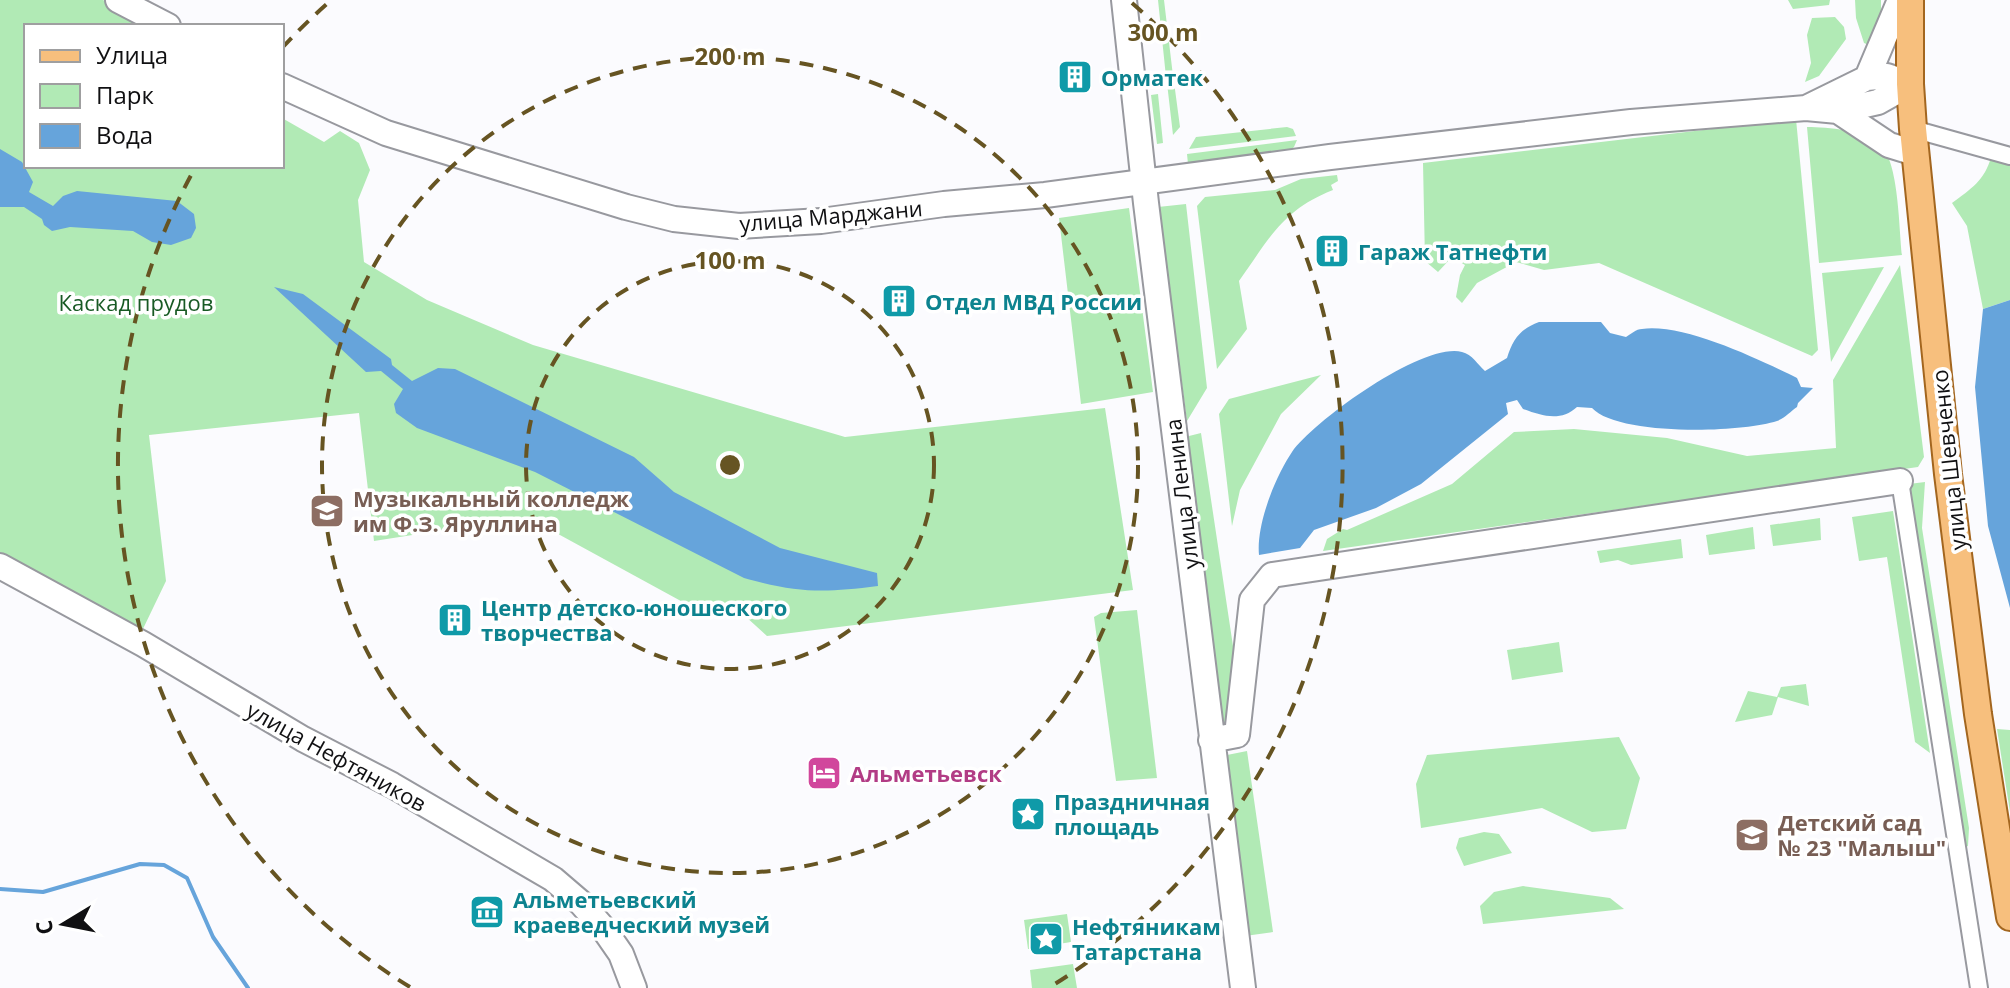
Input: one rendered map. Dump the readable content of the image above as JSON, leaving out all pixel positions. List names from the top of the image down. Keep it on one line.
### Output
{"streets":{"main road":["улица Шевченко"],"street":["улица Марджани","улица Ленина","улица Нефтяников"]},"crossings":[["улица Марджани","улица Ленина"]],"parks":["Каскад прудов"],"places":{"building":["Орматек","Гараж Татнефти","Отдел МВД России","Центр детско-юношеского творчества"],"school or university":["Музыкальный колледж им Ф.З. Яруллина","Детский сад № 23 \"Малыш\""],"hotel":["Альметьевск"],"place":["Праздничная площадь","Нефтяникам Татарстана"],"museum":["Альметьевский краеведческий музей"]},"legend":["Улица","Парк","Вода"],"north":"left","rings":["300 m","200 m","100 m"]}
